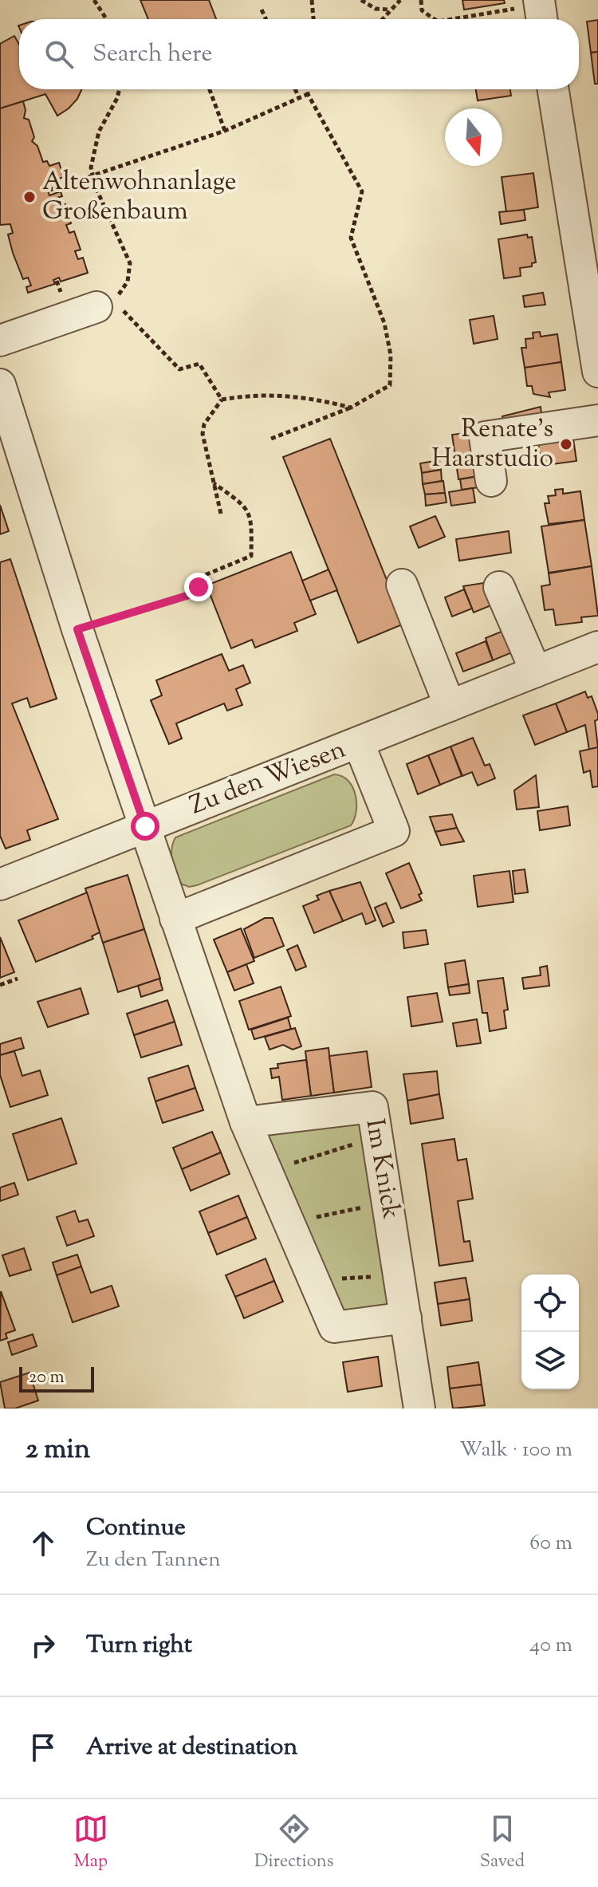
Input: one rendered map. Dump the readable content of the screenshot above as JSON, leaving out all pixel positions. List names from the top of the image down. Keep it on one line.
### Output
{"streets":{"street":["Zu den Wiesen","Im Knick"]},"places":["Altenwohnanlage Großenbaum","Renate's Haarstudio"],"scale_bar":"20 m","north":"bottom","page":{"search":"Search here","scale":"20 m","heading":["2 min","Walk · 100 m"],"list":[["Continue","Zu den Tannen","60 m"],["Turn right","40 m"],"Arrive at destination"],"nav":["Map","Directions","Saved"]}}
